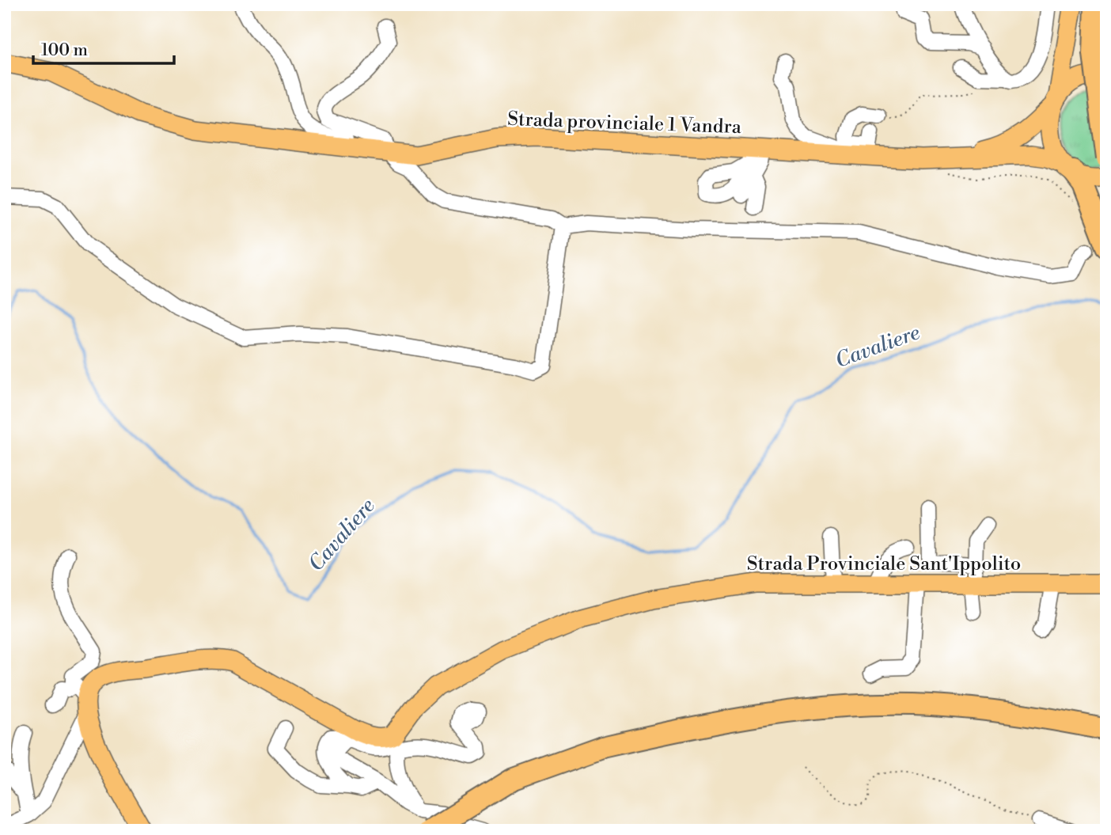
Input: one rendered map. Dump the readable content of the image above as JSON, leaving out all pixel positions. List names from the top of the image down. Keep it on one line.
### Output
{"streets":{"main road":["Strada provinciale 1 Vandra","Strada Provinciale Sant'Ippolito"]},"water":["Cavaliere"],"scale_bar":"100 m"}
